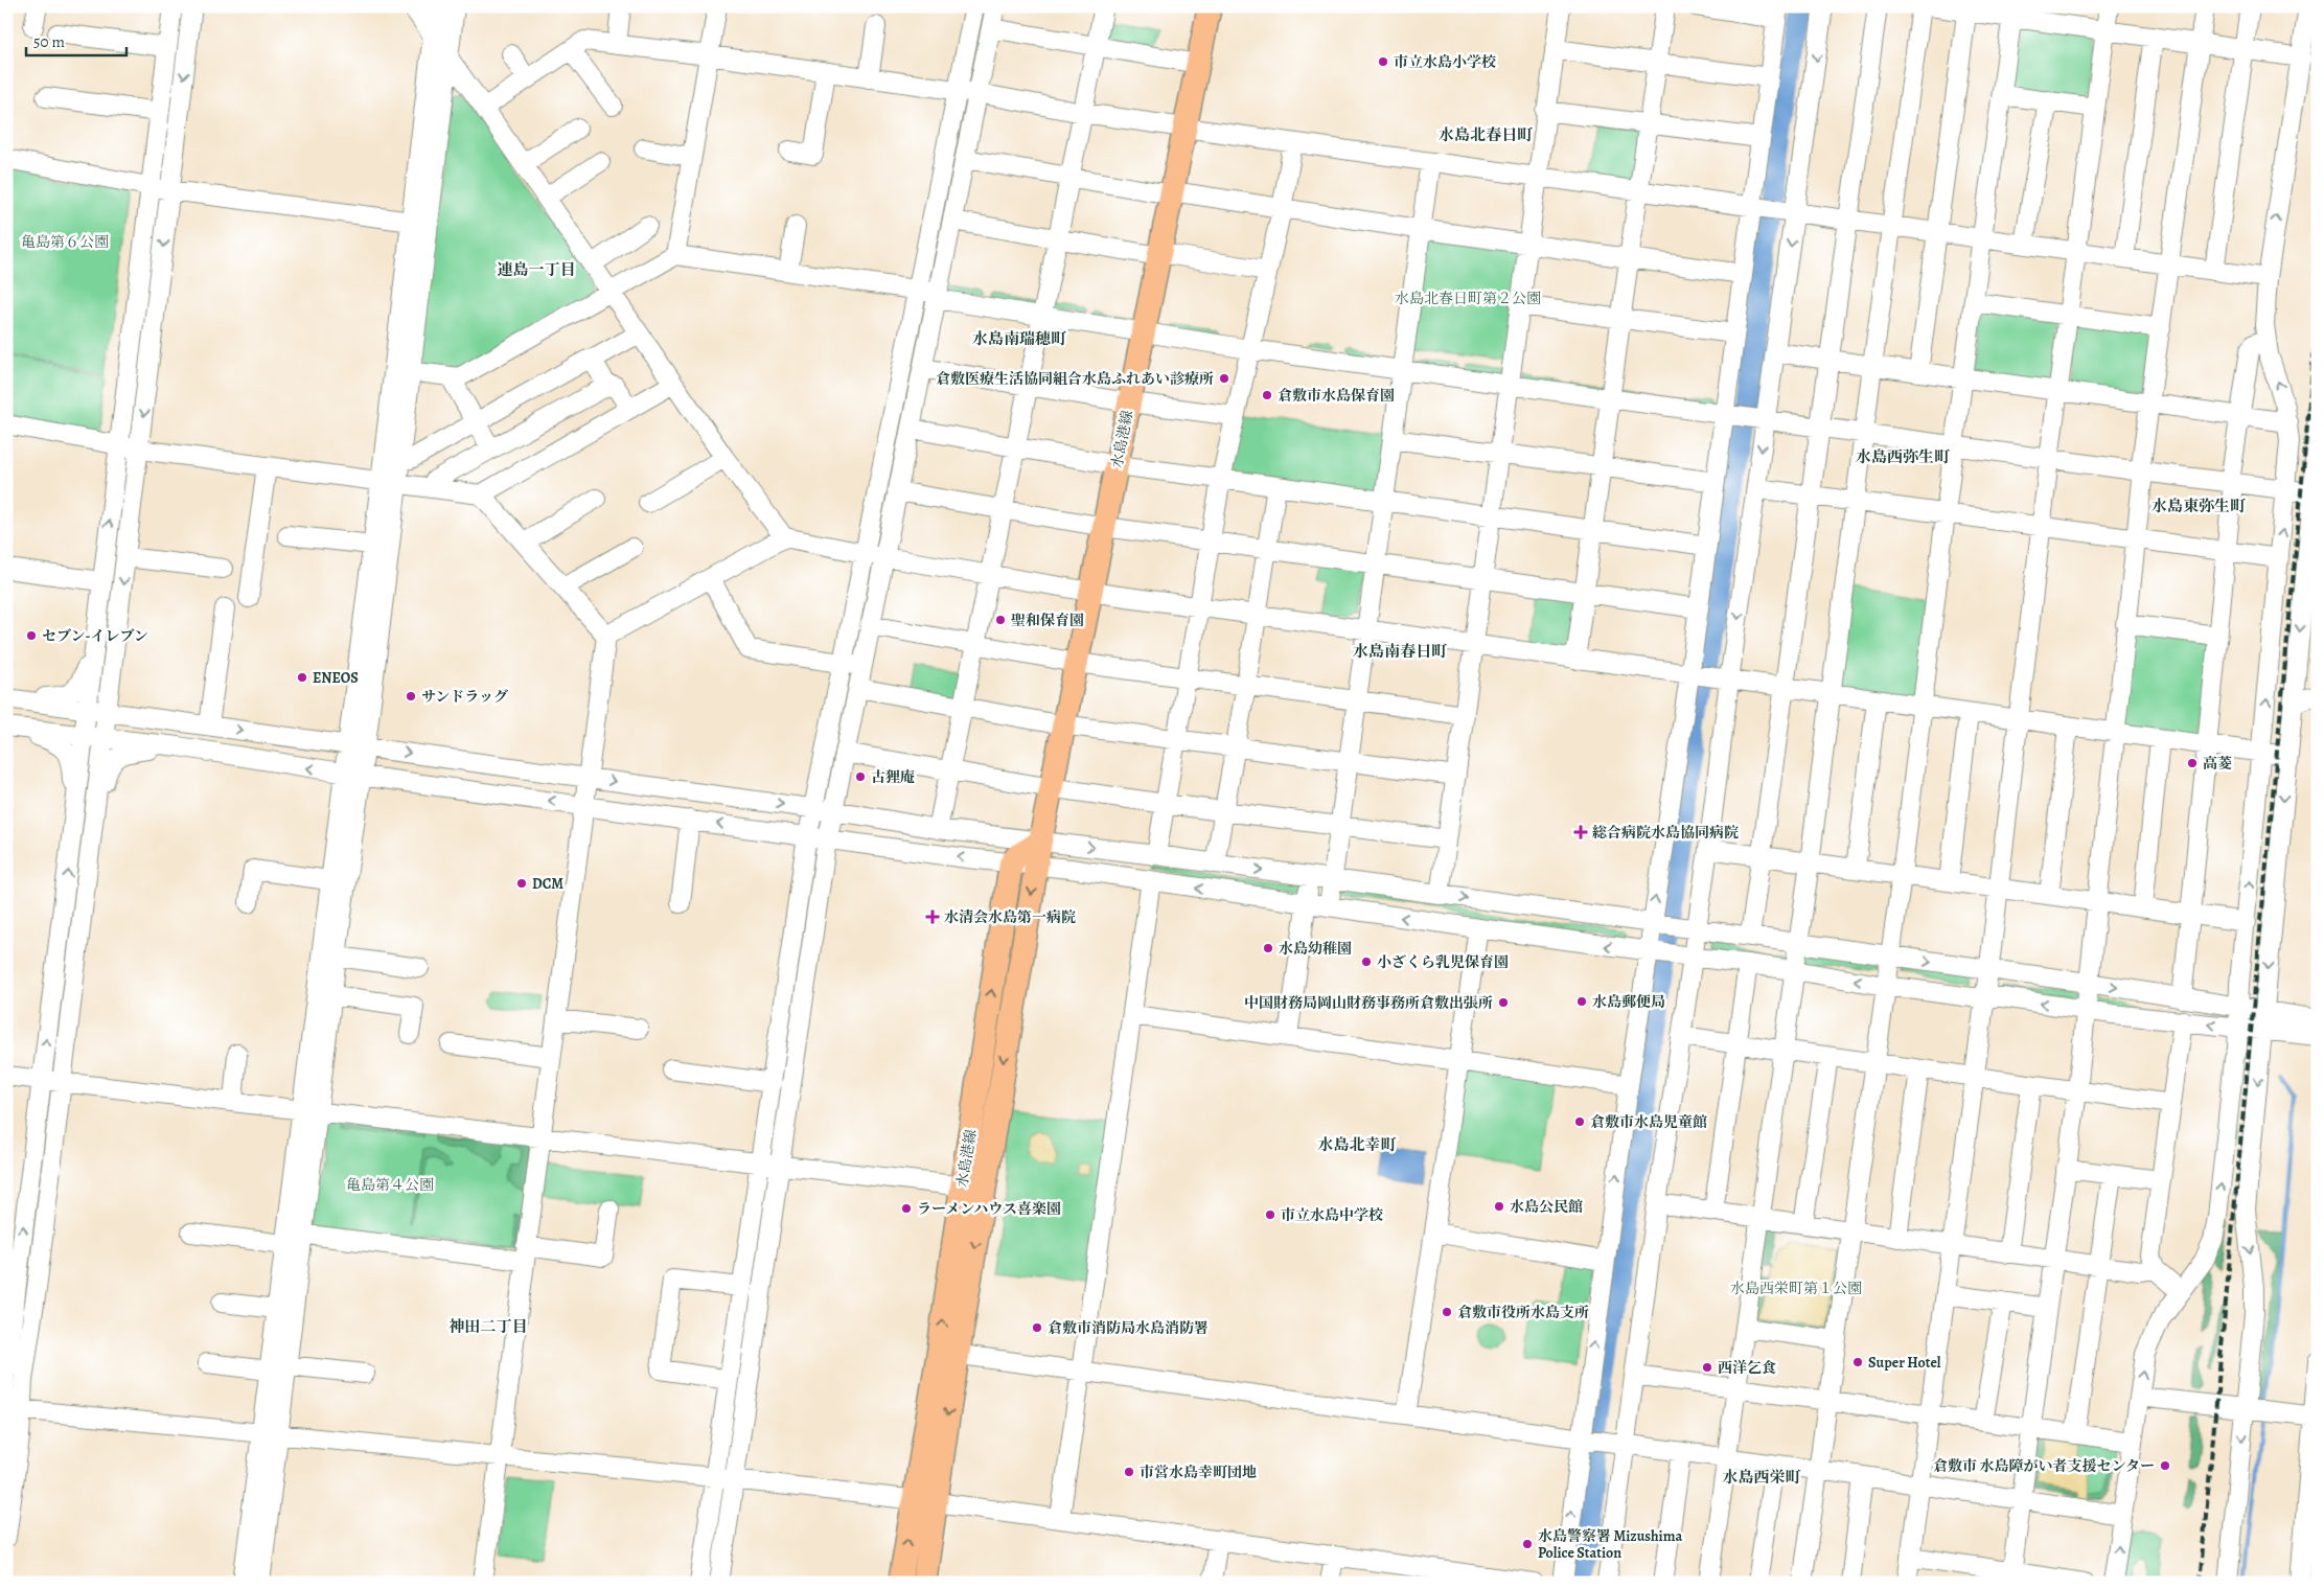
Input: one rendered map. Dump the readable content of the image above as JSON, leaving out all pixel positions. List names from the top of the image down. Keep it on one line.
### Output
{"streets":{"main road":["水島港線"]},"districts":["水島北春日町","連島一丁目","水島南瑞穂町","水島西弥生町","水島東弥生町","水島南春日町","水島北幸町","神田二丁目","水島西栄町"],"parks":["亀島第６公園","水島北春日町第２公園","亀島第４公園","水島西栄町第１公園"],"places":{"other":["市立水島小学校","倉敷医療生活協同組合水島ふれあい診療所","倉敷市水島保育園","聖和保育園","セブン-イレブン","ENEOS","サンドラッグ","高菱","古狸庵","DCM","水島幼稚園","小ざくら乳児保育園","水島郵便局","中国財務局岡山財務事務所倉敷出張所","倉敷市水島児童館","水島公民館","ラーメンハウス喜楽園","市立水島中学校","倉敷市役所水島支所","倉敷市消防局水島消防署","Super Hotel","西洋乞食","倉敷市 水島障がい者支援センター","市営水島幸町団地","水島警察署 Mizushima Police Station"],"health":["総合病院水島協同病院","水清会水島第一病院"]},"scale_bar":"50 m"}
